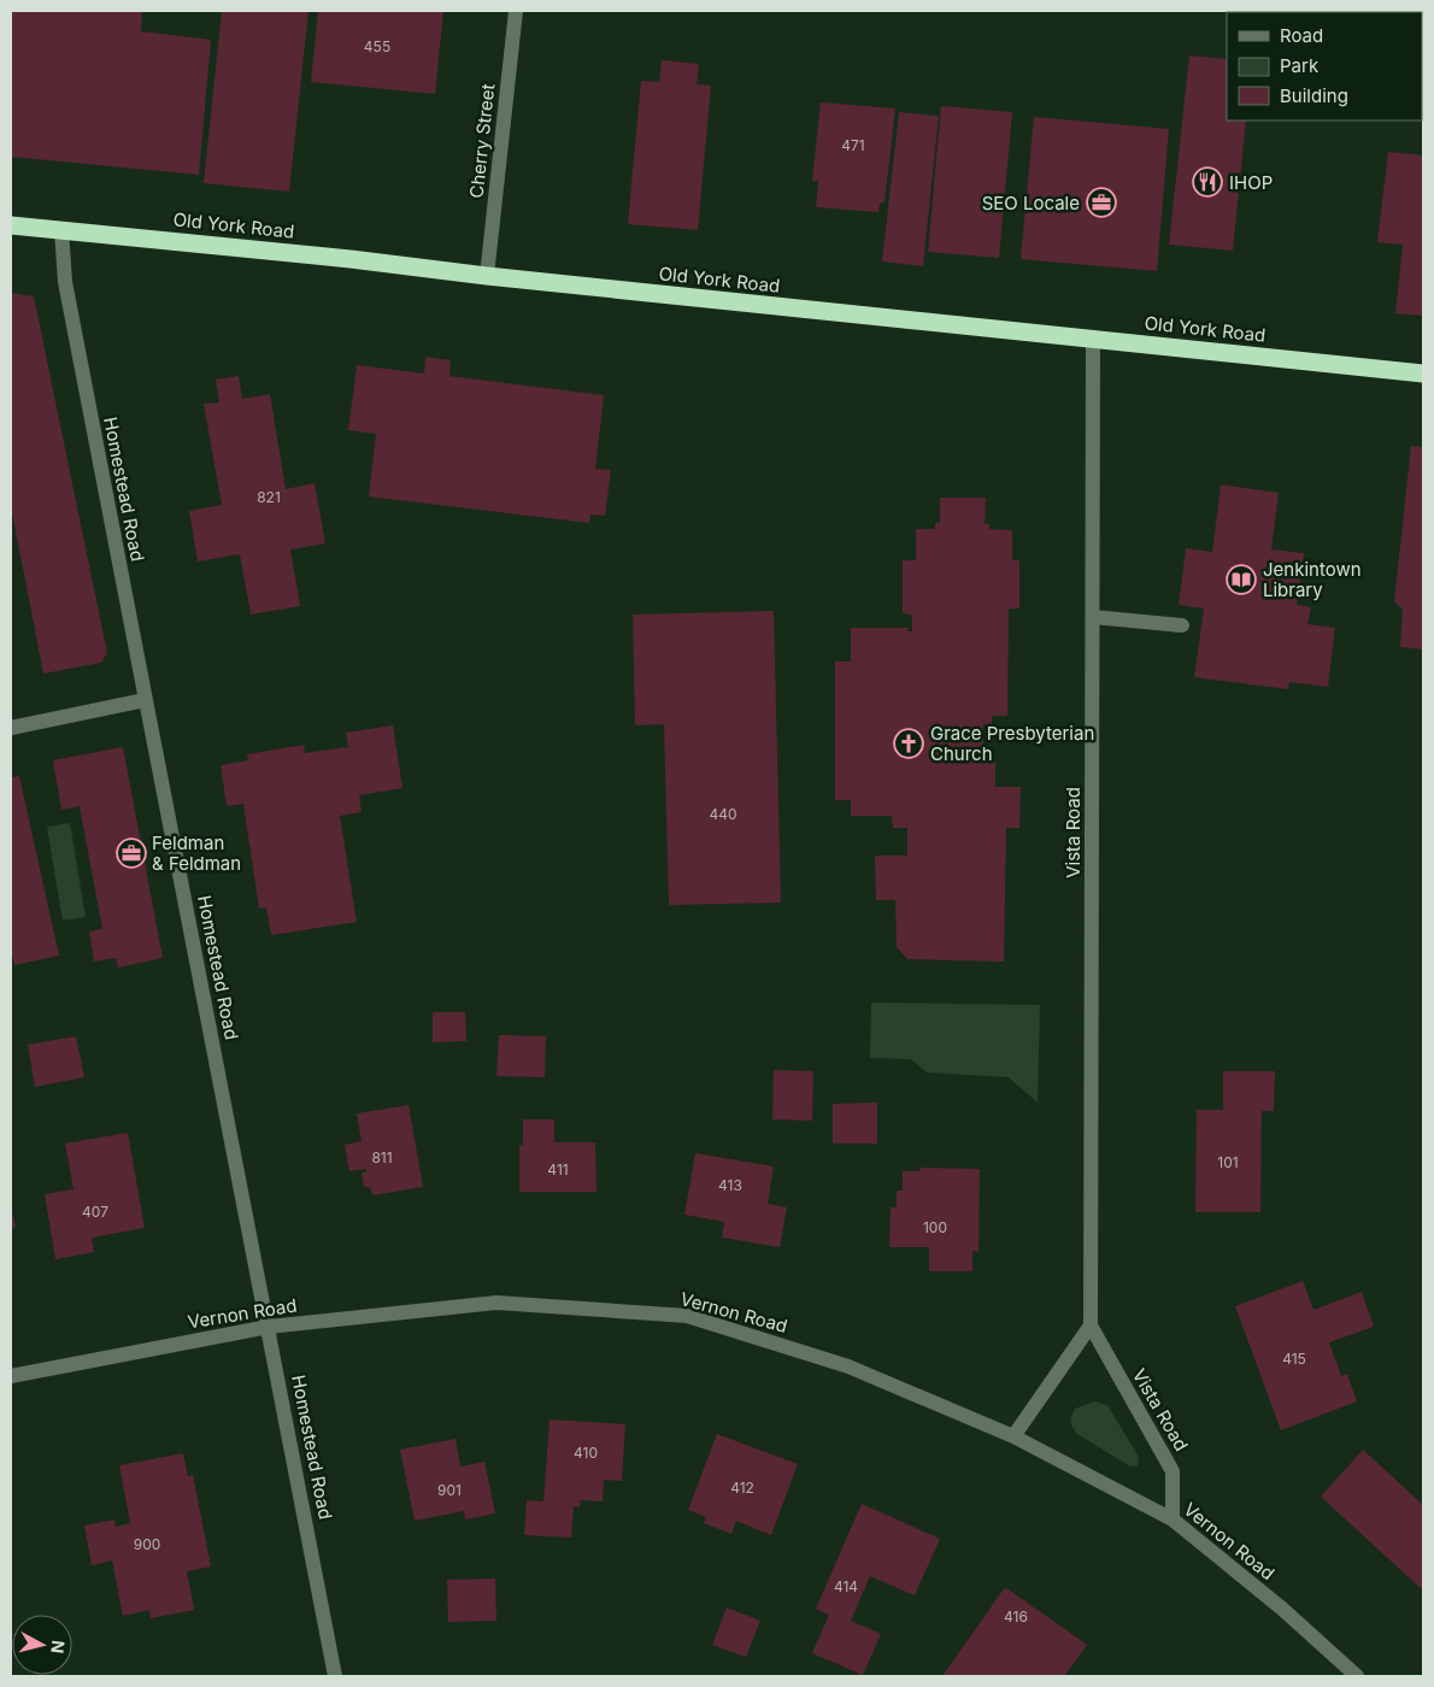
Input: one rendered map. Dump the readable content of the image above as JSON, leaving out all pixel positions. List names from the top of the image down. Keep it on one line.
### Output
{"streets":{"highway":["Old York Road"],"street":["Cherry Street","Homestead Road","Vista Road","Vernon Road"]},"crossings":[["Cherry Street","Old York Road"],["Old York Road","Homestead Road"],["Old York Road","Vista Road"],["Homestead Road","Vernon Road"],["Vista Road","Vernon Road"]],"places":{"restaurant":["IHOP"],"office":["SEO Locale","Feldman & Feldman"],"library":["Jenkintown Library"],"church":["Grace Presbyterian Church"]},"house_numbers":["455","471","821","440","811","101","411","413","407","100","415","410","412","901","900","414","416"],"legend":["Road","Park","Building"],"north":"right"}
